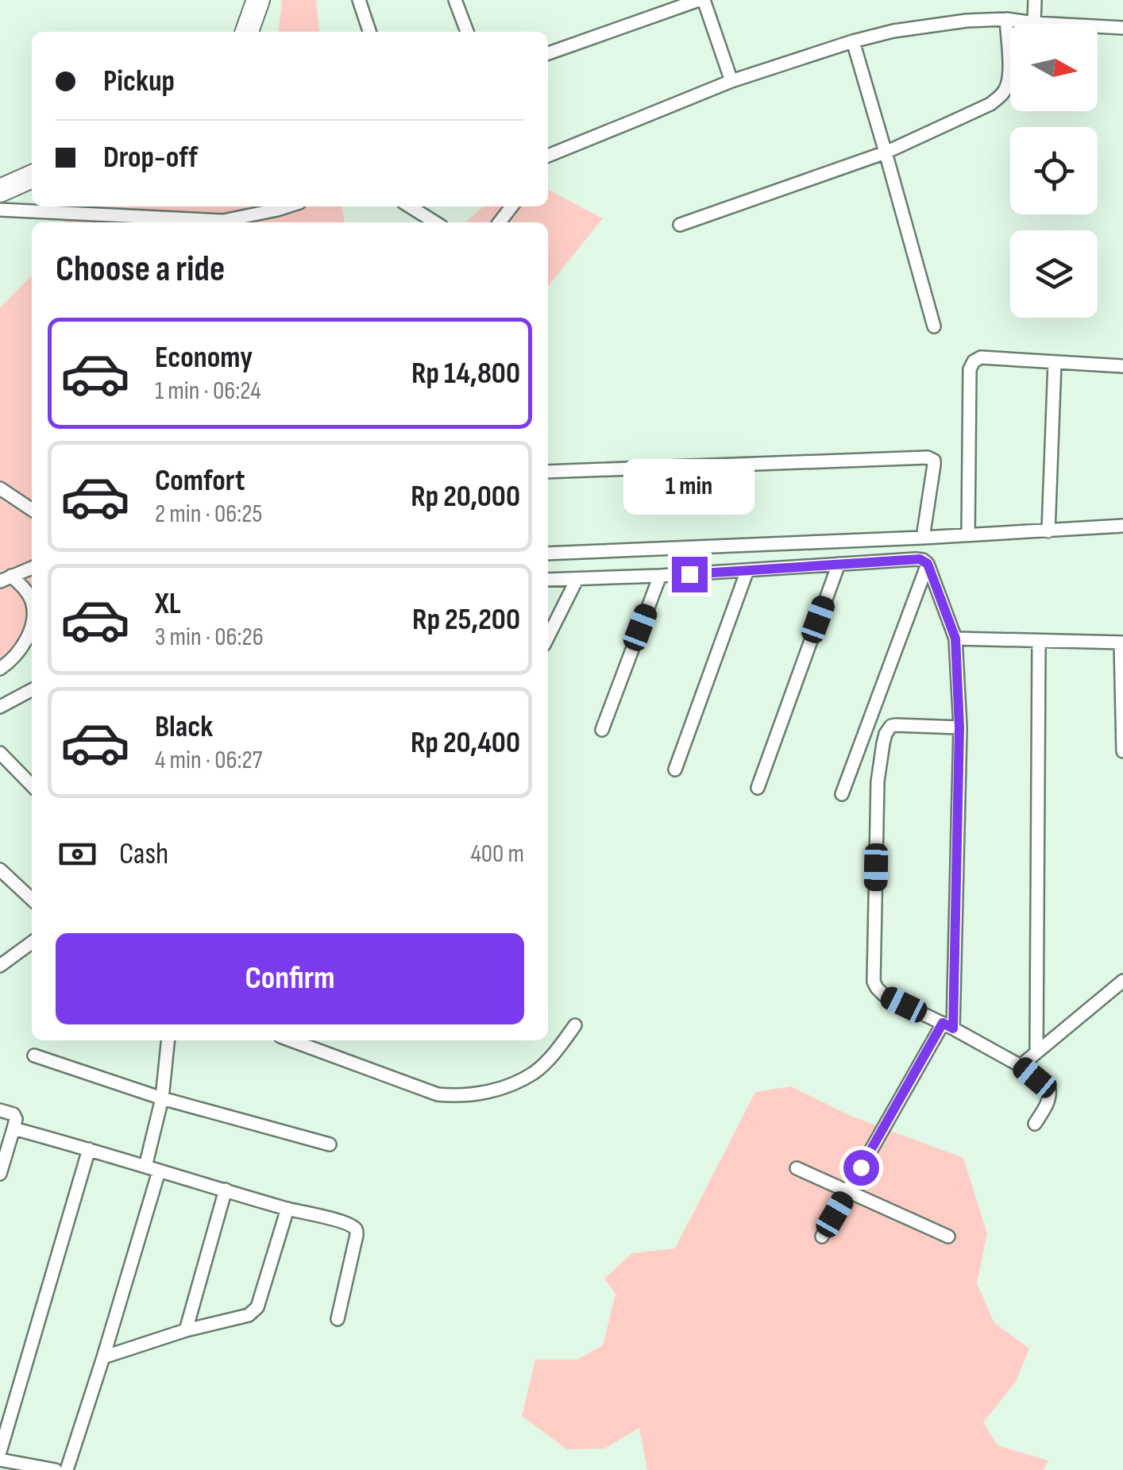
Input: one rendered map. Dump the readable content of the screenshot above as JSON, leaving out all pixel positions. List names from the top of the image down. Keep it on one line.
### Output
{"north":"right","page":{"banner":["Pickup","Drop-off"],"heading":"Choose a ride","list":[{"name":"Economy","note":"1 min · 06:24","value":"Rp 14,800"},{"name":"Comfort","note":"2 min · 06:25","value":"Rp 20,000"},{"name":"XL","note":"3 min · 06:26","value":"Rp 25,200"},{"name":"Black","note":"4 min · 06:27","value":"Rp 20,400"}],"bubble":"1 min","pay":["Cash","400 m"],"buttons":"Confirm"}}
